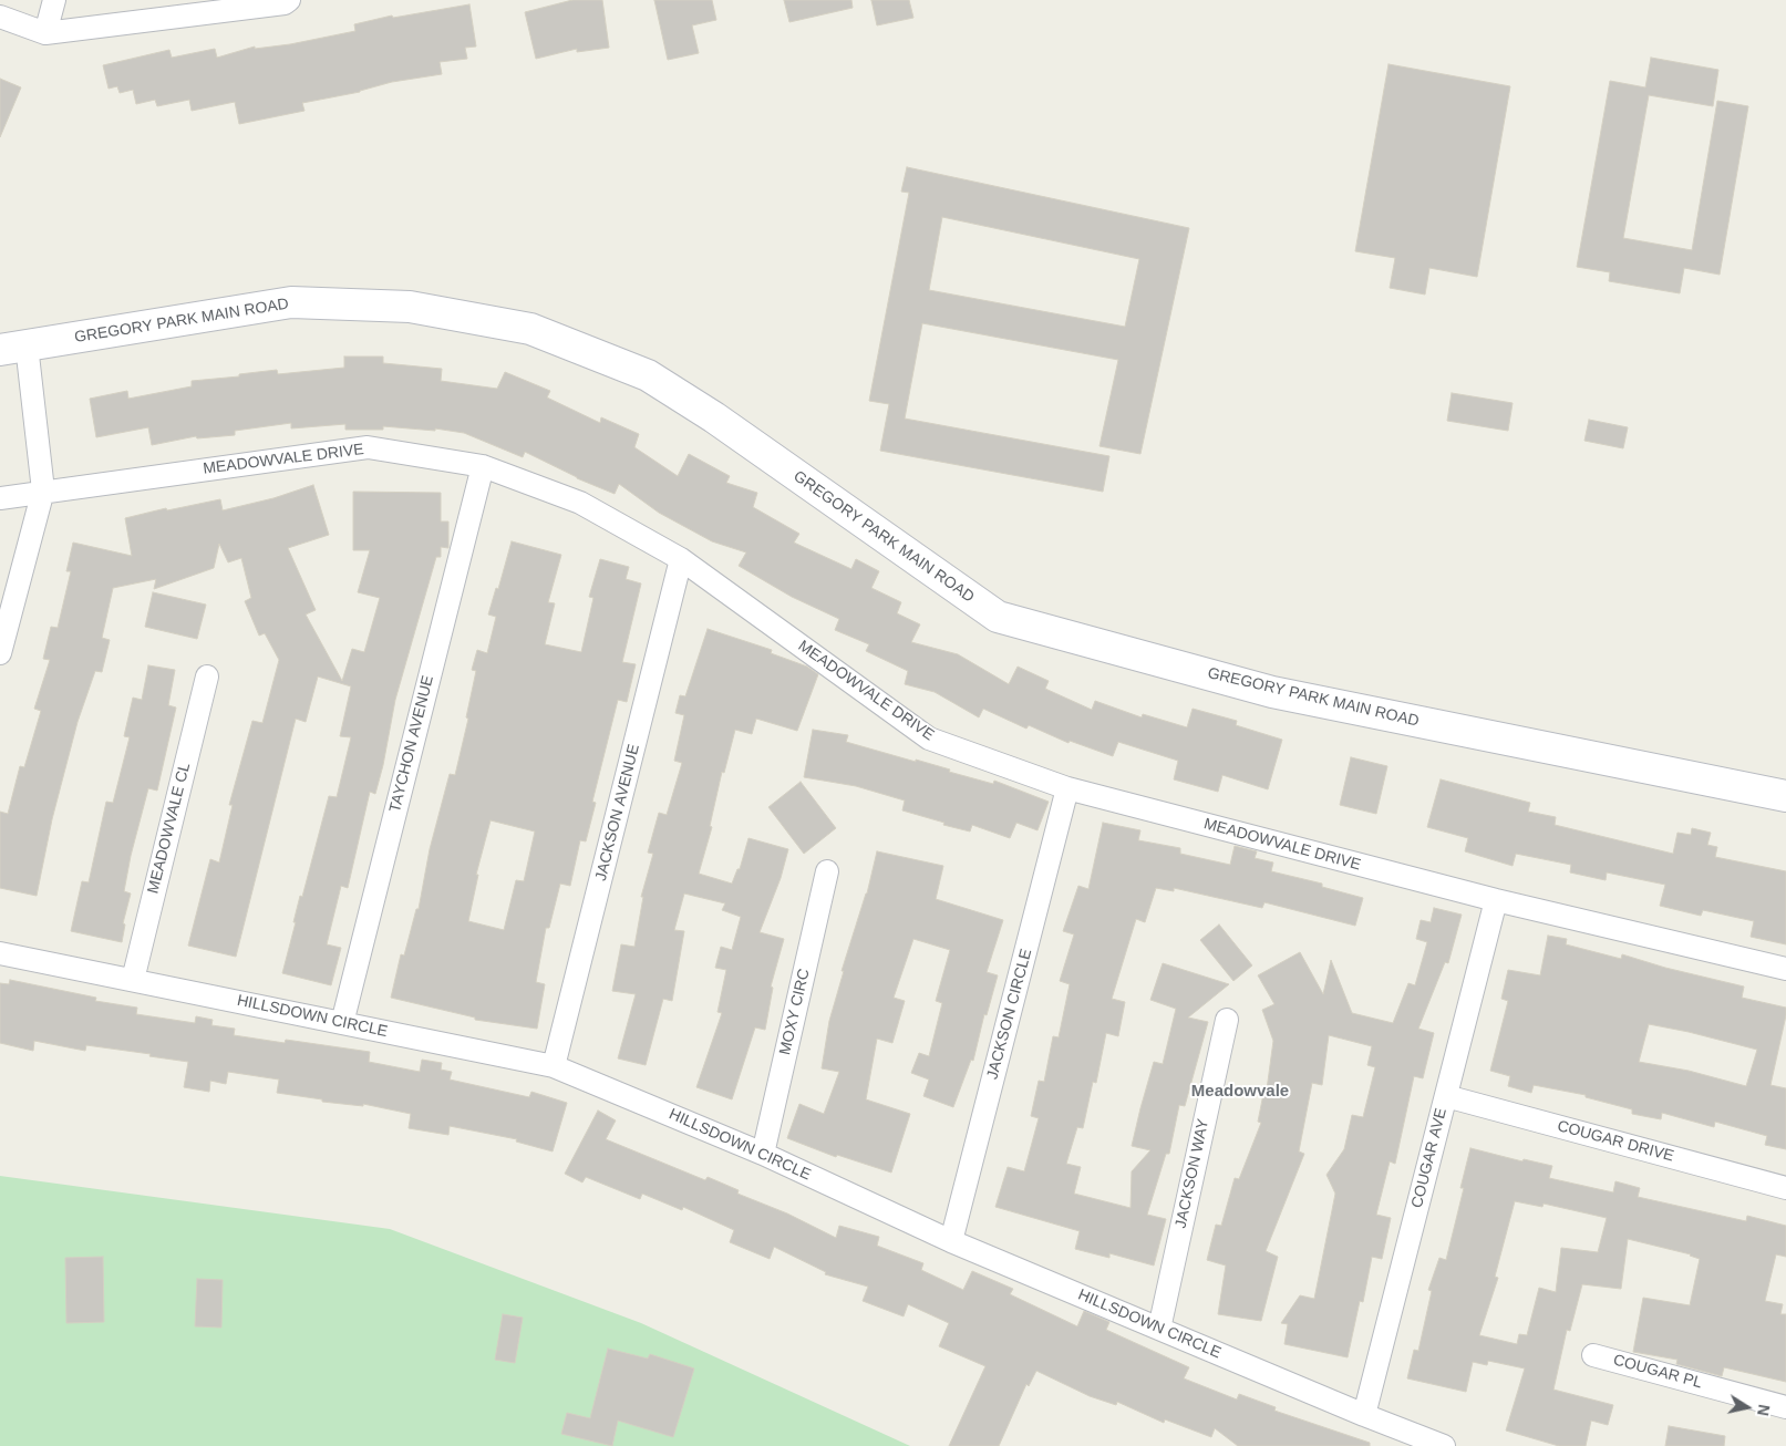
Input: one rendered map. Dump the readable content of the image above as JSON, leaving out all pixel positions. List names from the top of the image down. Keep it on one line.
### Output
{"streets":{"street":["GREGORY PARK MAIN ROAD","MEADOWVALE DRIVE","TAYCHON AVENUE","JACKSON AVENUE","MEADOWVALE CL","MOXY CIRC","JACKSON CIRCLE","HILLSDOWN CIRCLE","COUGAR DRIVE","COUGAR AVE","JACKSON WAY","COUGAR PL"]},"crossings":[["MEADOWVALE DRIVE","TAYCHON AVENUE"],["MEADOWVALE DRIVE","JACKSON AVENUE"],["MEADOWVALE DRIVE","JACKSON CIRCLE"],["MEADOWVALE DRIVE","COUGAR AVE"],["TAYCHON AVENUE","HILLSDOWN CIRCLE"],["JACKSON AVENUE","HILLSDOWN CIRCLE"],["MEADOWVALE CL","HILLSDOWN CIRCLE"],["MOXY CIRC","HILLSDOWN CIRCLE"],["JACKSON CIRCLE","HILLSDOWN CIRCLE"],["HILLSDOWN CIRCLE","COUGAR AVE"],["HILLSDOWN CIRCLE","JACKSON WAY"],["COUGAR DRIVE","COUGAR AVE"]],"districts":["Meadowvale"],"north":"right"}
